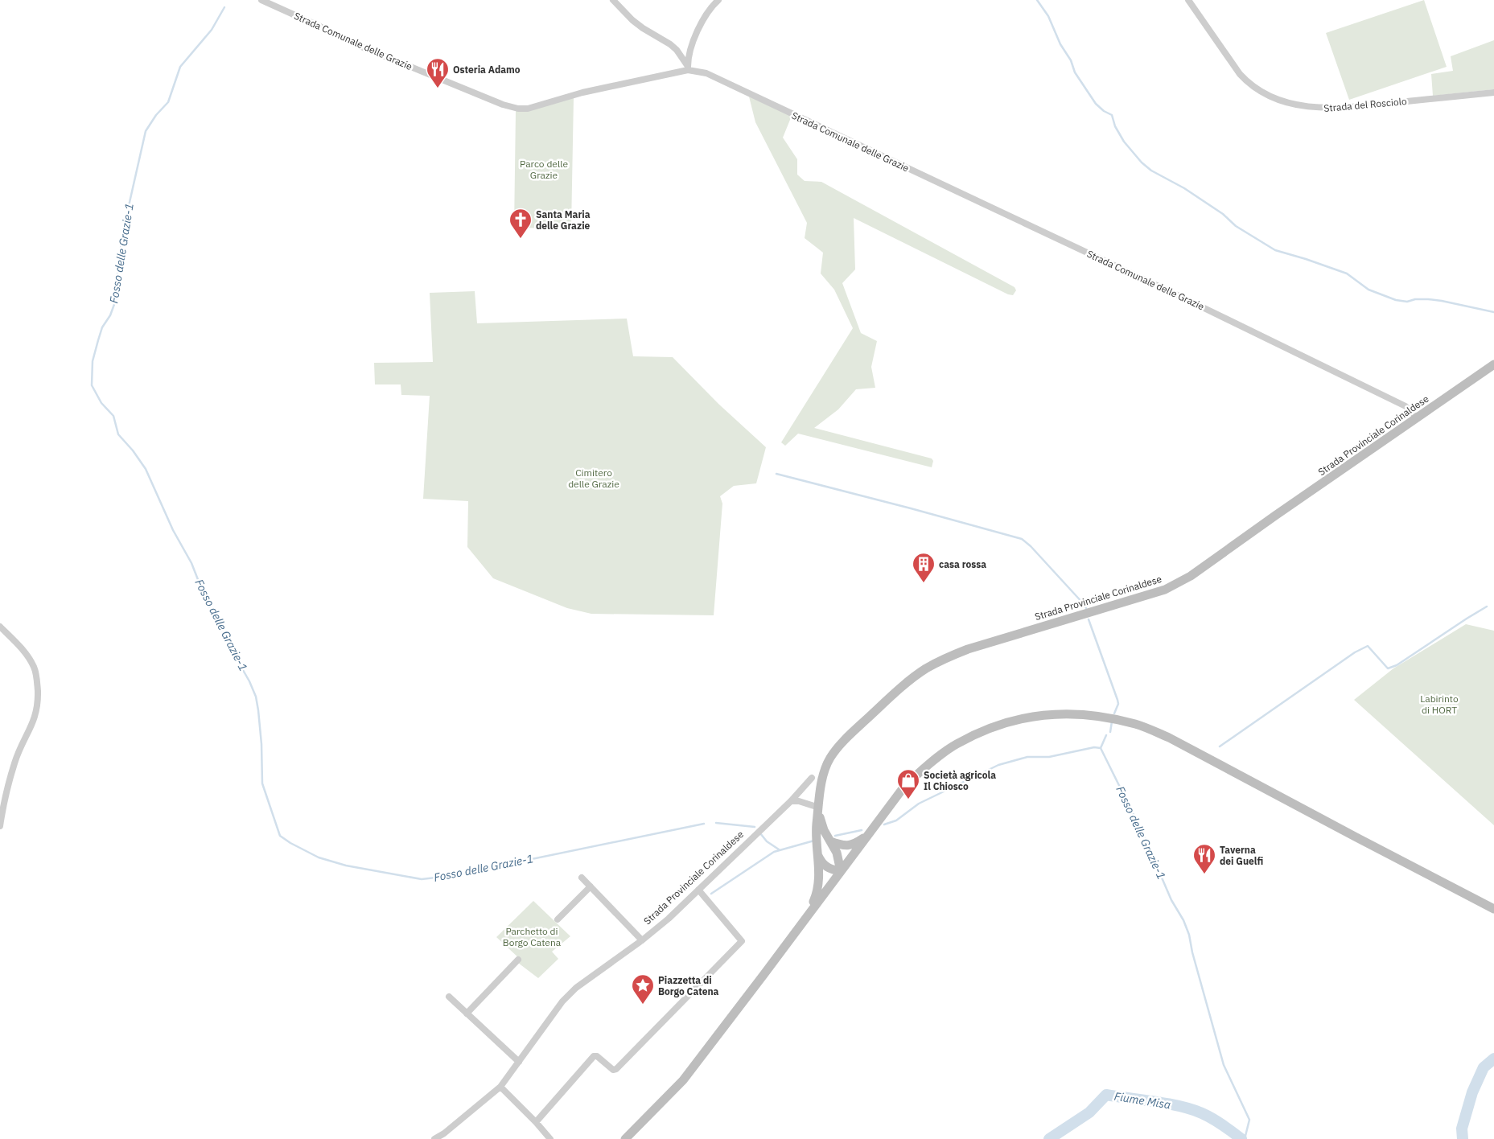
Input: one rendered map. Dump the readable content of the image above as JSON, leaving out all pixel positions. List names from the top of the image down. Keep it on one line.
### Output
{"streets":{"main road":["Strada Provinciale Corinaldese"],"street":["Strada Comunale delle Grazie","Strada del Rosciolo"]},"crossings":[["Strada Comunale delle Grazie","Strada Provinciale Corinaldese"]],"water":["Fosso delle Grazie-1","Fiume Misa"],"parks":["Parco delle Grazie","Cimitero delle Grazie","Labirinto di HORT","Parchetto di Borgo Catena"],"places":{"restaurant":["Osteria Adamo","Taverna dei Guelfi"],"church":["Santa Maria delle Grazie"],"building":["casa rossa"],"shop":["Società agricola Il Chiosco"],"place":["Piazzetta di Borgo Catena"]}}
